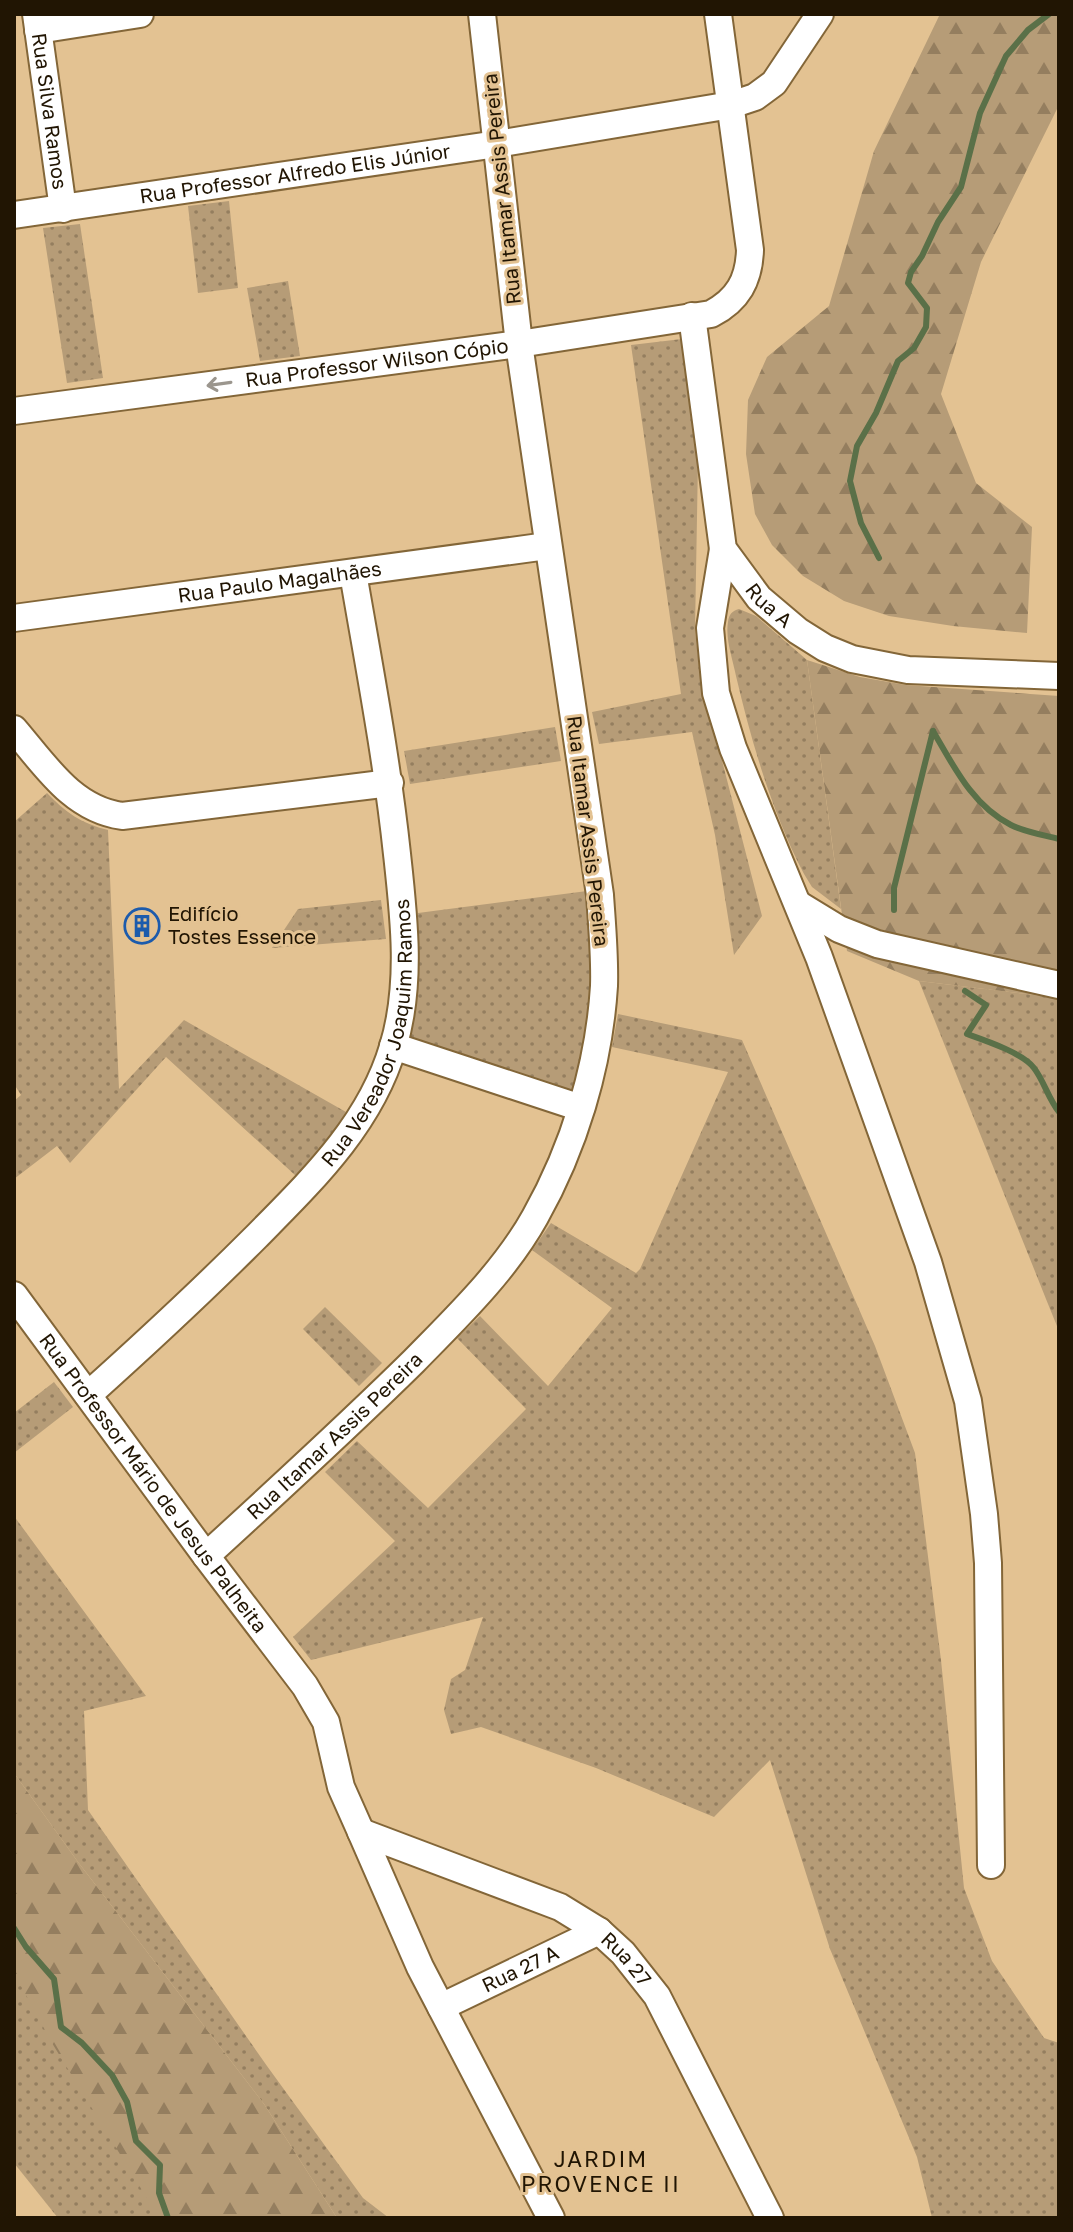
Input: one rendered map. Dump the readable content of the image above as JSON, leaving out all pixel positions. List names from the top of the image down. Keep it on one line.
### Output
{"streets":{"street":["Rua Silva Ramos","Rua Professor Alfredo Elis Júnior","Rua Itamar Assis Pereira","Rua Professor Wilson Cópio","Rua Paulo Magalhães","Rua A","Rua Vereador Joaquim Ramos","Rua Professor Mário de Jesus Palheita","Rua 27","Rua 27 A"]},"crossings":[["Rua Silva Ramos","Rua Professor Alfredo Elis Júnior"],["Rua Professor Alfredo Elis Júnior","Rua Itamar Assis Pereira"],["Rua Professor Alfredo Elis Júnior","Rua Professor Wilson Cópio"],["Rua Itamar Assis Pereira","Rua Professor Wilson Cópio"],["Rua Itamar Assis Pereira","Rua Paulo Magalhães"],["Rua Itamar Assis Pereira","Rua Professor Mário de Jesus Palheita"],["Rua Professor Wilson Cópio","Rua A"],["Rua Paulo Magalhães","Rua Vereador Joaquim Ramos"],["Rua Vereador Joaquim Ramos","Rua Professor Mário de Jesus Palheita"],["Rua Professor Mário de Jesus Palheita","Rua 27"],["Rua 27","Rua 27 A"]],"one_way":["Rua Professor Wilson Cópio"],"districts":["JARDIM PROVENCE II"],"places":{"building":["Edifício Tostes Essence"]}}
